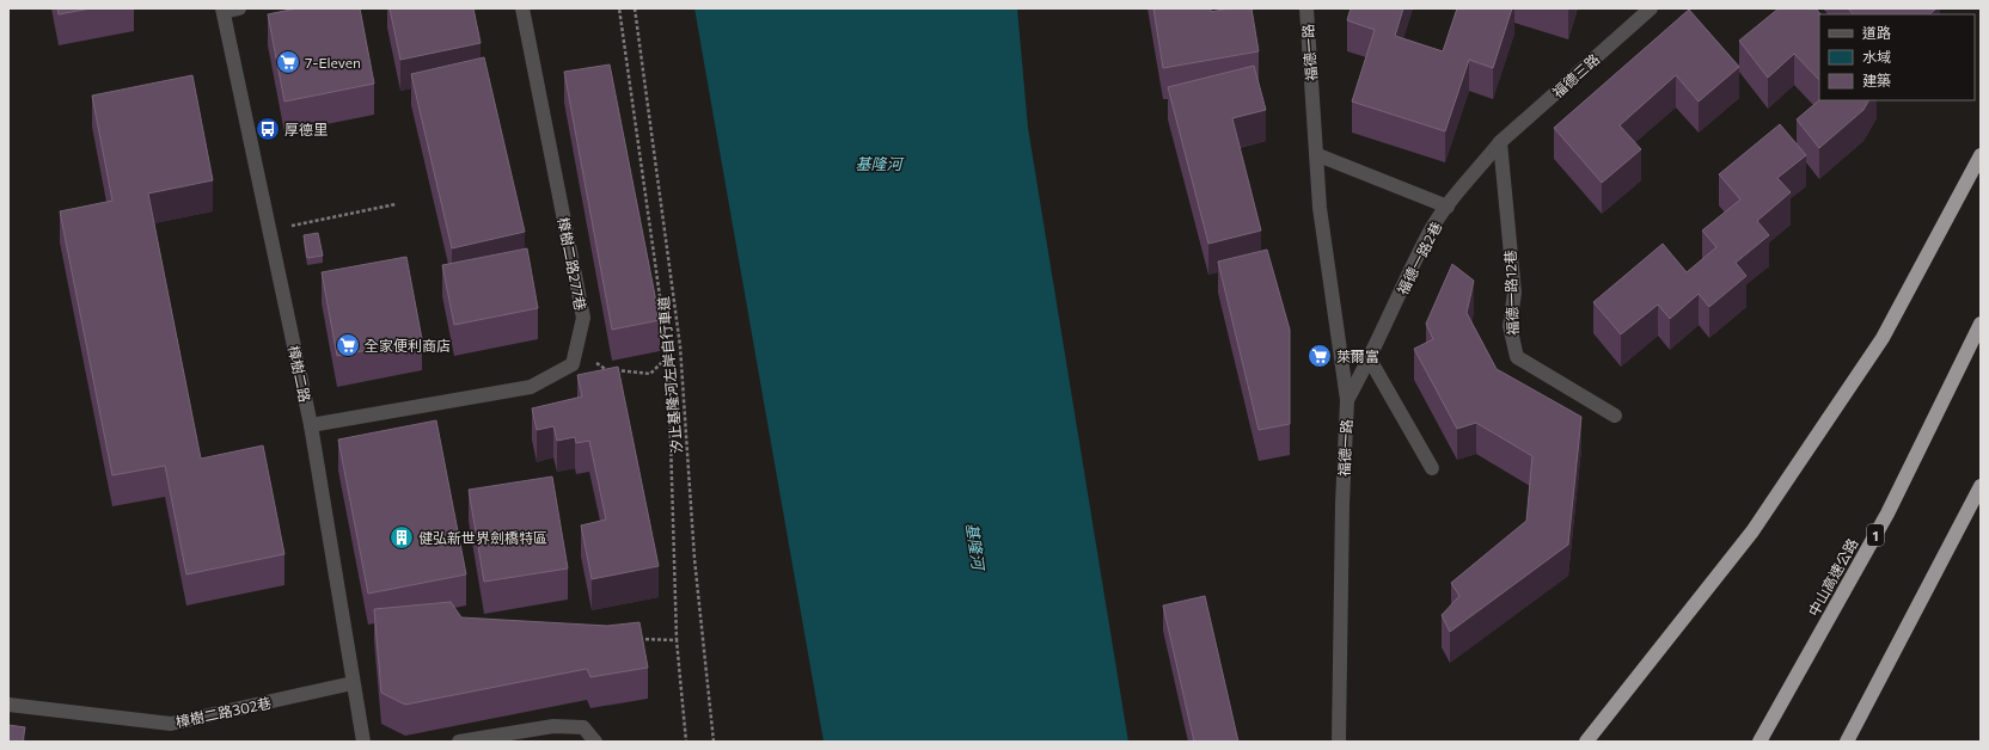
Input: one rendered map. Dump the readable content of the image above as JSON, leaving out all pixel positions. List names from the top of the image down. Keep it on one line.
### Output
{"streets":{"highway":["1","中山高速公路"],"street":["福德一路","福德三路","福德一路2巷","樟樹二路277巷","福德一路12巷","樟樹二路","樟樹二路302巷"],"path":["汐止基隆河左岸自行車道"]},"crossings":[["福德一路","福德一路2巷"],["福德三路","福德一路2巷"],["福德三路","福德一路12巷"],["福德一路2巷","福德一路12巷"],["樟樹二路277巷","樟樹二路"],["樟樹二路","樟樹二路302巷"]],"water":["基隆河"],"places":{"supermarket":["7-Eleven","全家便利商店","萊爾富"],"bus stop":["厚德里"],"building":["健弘新世界劍橋特區"]},"legend":["道路","水域","建築"]}
